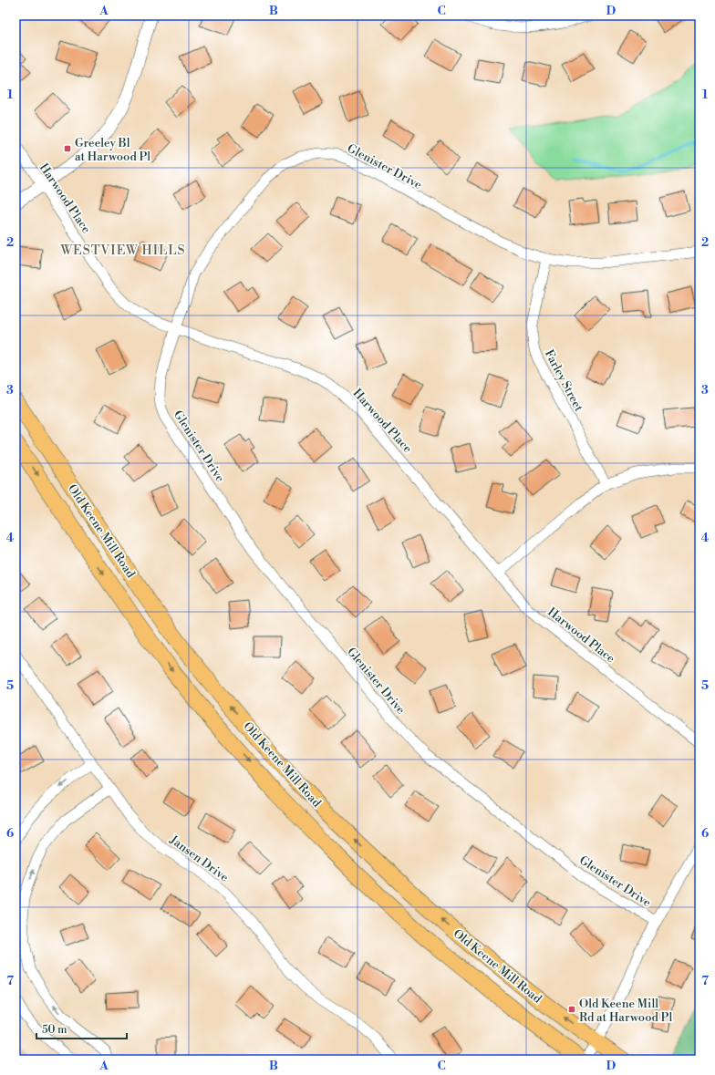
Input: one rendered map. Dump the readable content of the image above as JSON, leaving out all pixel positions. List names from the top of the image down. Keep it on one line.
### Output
{"streets":{"main road":["Old Keene Mill Road"],"street":["Glenister Drive","Harwood Place","Farley Street","Jansen Drive"]},"crossings":[["Glenister Drive","Harwood Place"],["Glenister Drive","Farley Street"]],"districts":["WESTVIEW HILLS"],"places":{"transit":["Greeley Bl at Harwood Pl","Old Keene Mill Rd at Harwood Pl"]},"scale_bar":"50 m","grid":{"columns":["A","B","C","D"],"rows":["1","2","3","4","5","6","7"]}}
